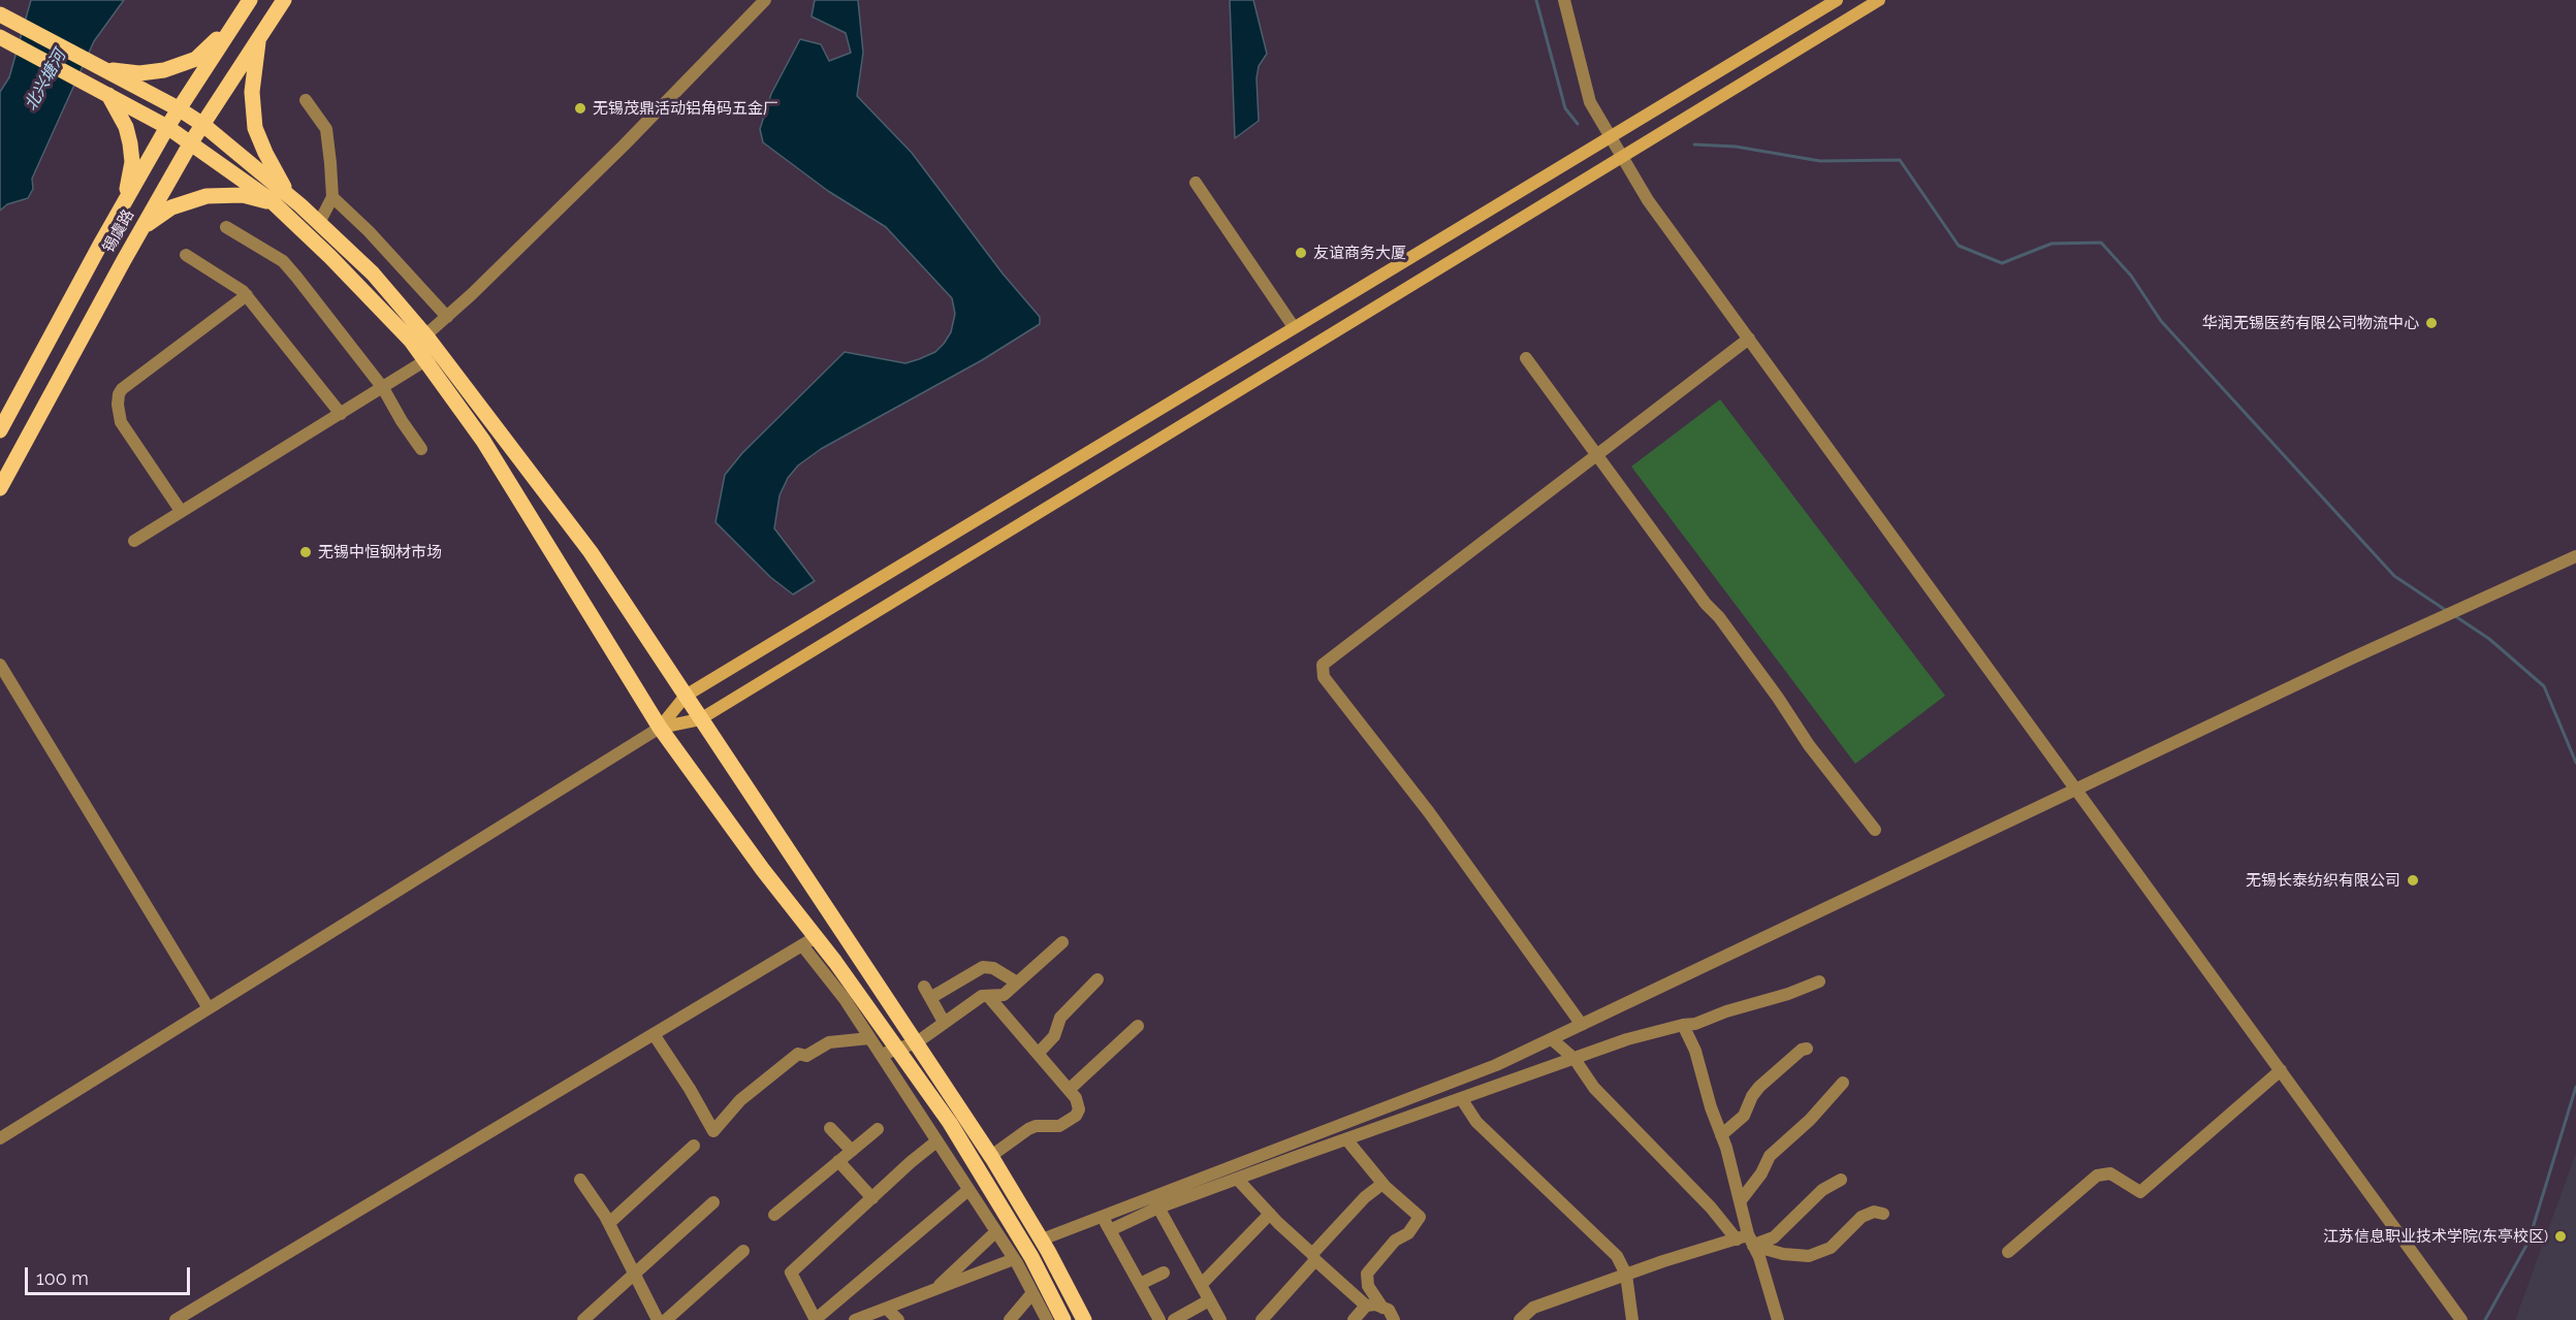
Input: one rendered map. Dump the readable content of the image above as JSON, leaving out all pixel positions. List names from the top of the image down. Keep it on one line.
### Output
{"streets":{"main road":["锡虞路"]},"water":["北兴塘河"],"places":["无锡茂鼎活动铝角码五金厂","友谊商务大厦","华润无锡医药有限公司物流中心","无锡中恒钢材市场","无锡长泰纺织有限公司","江苏信息职业技术学院(东亭校区)"],"scale_bar":"100 m"}
